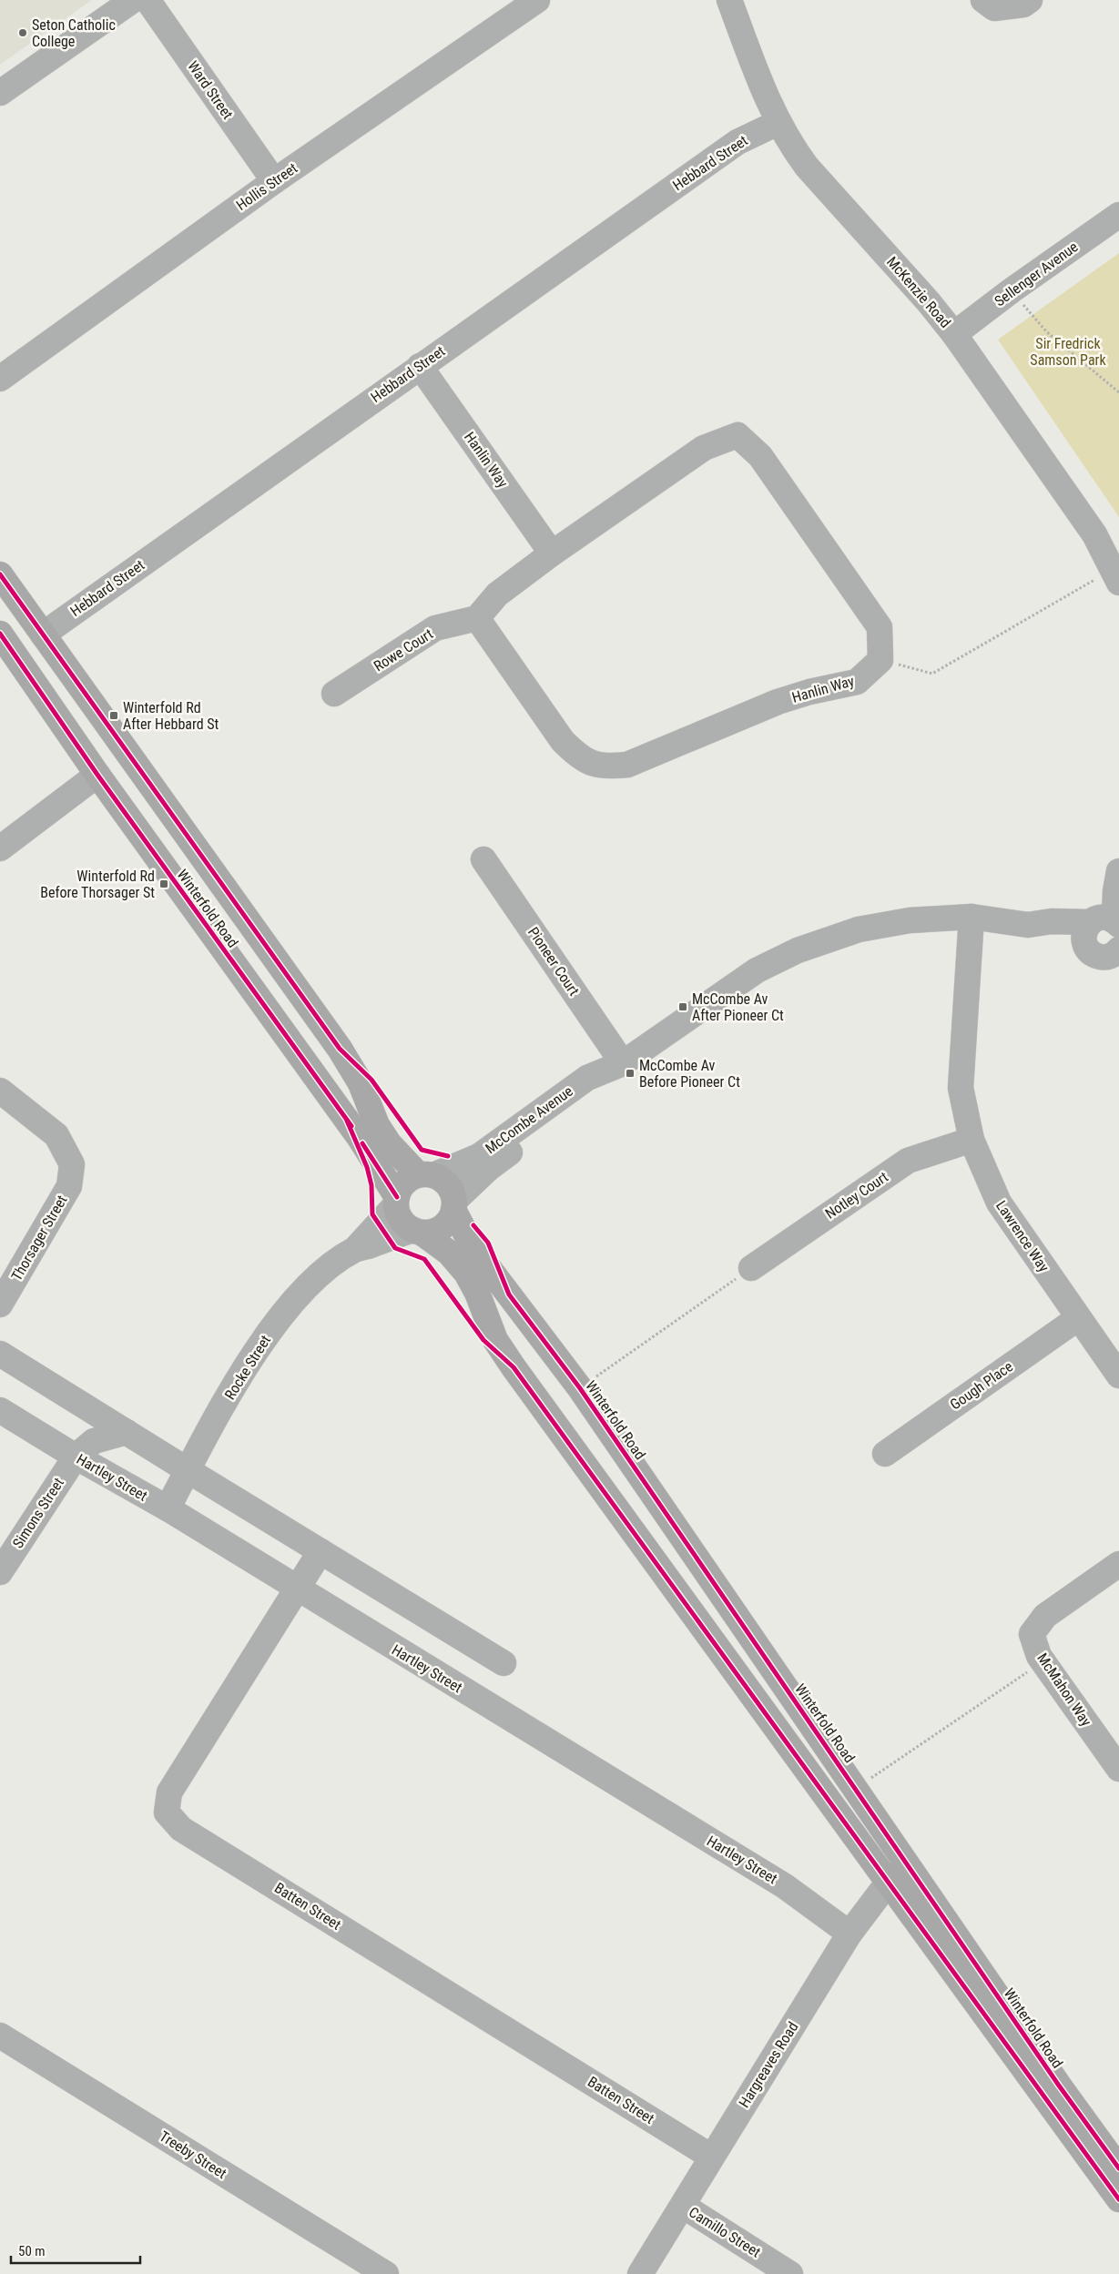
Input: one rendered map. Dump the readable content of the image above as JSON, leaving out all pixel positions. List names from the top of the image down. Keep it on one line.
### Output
{"streets":{"main road":["Winterfold Road"],"street":["Ward Street","Hebbard Street","Hollis Street","Sellenger Avenue","McKenzie Road","Hanlin Way","Rowe Court","Pioneer Court","McCombe Avenue","Notley Court","Lawrence Way","Thorsager Street","Rocke Street","Gough Place","Hartley Street","Simons Street","McMahon Way","Batten Street","Hargreaves Road","Treeby Street","Camillo Street"]},"crossings":[["Ward Street","Hollis Street"],["Hebbard Street","McKenzie Road"],["Hebbard Street","Hanlin Way"],["Hebbard Street","Winterfold Road"],["Sellenger Avenue","McKenzie Road"],["Hanlin Way","Rowe Court"],["Winterfold Road","McCombe Avenue"],["Winterfold Road","Rocke Street"],["Winterfold Road","Hargreaves Road"],["Pioneer Court","McCombe Avenue"],["McCombe Avenue","Lawrence Way"],["McCombe Avenue","Rocke Street"],["Notley Court","Lawrence Way"],["Lawrence Way","Gough Place"],["Rocke Street","Hartley Street"],["Hartley Street","Simons Street"],["Hartley Street","Batten Street"],["Hartley Street","Hargreaves Road"],["Batten Street","Hargreaves Road"],["Hargreaves Road","Camillo Street"]],"parks":["Sir Fredrick Samson Park"],"places":{"other":["Seton Catholic College"],"transit":["Winterfold Rd After Hebbard St","Winterfold Rd Before Thorsager St","McCombe Av After Pioneer Ct","McCombe Av Before Pioneer Ct"]},"scale_bar":"50 m"}
